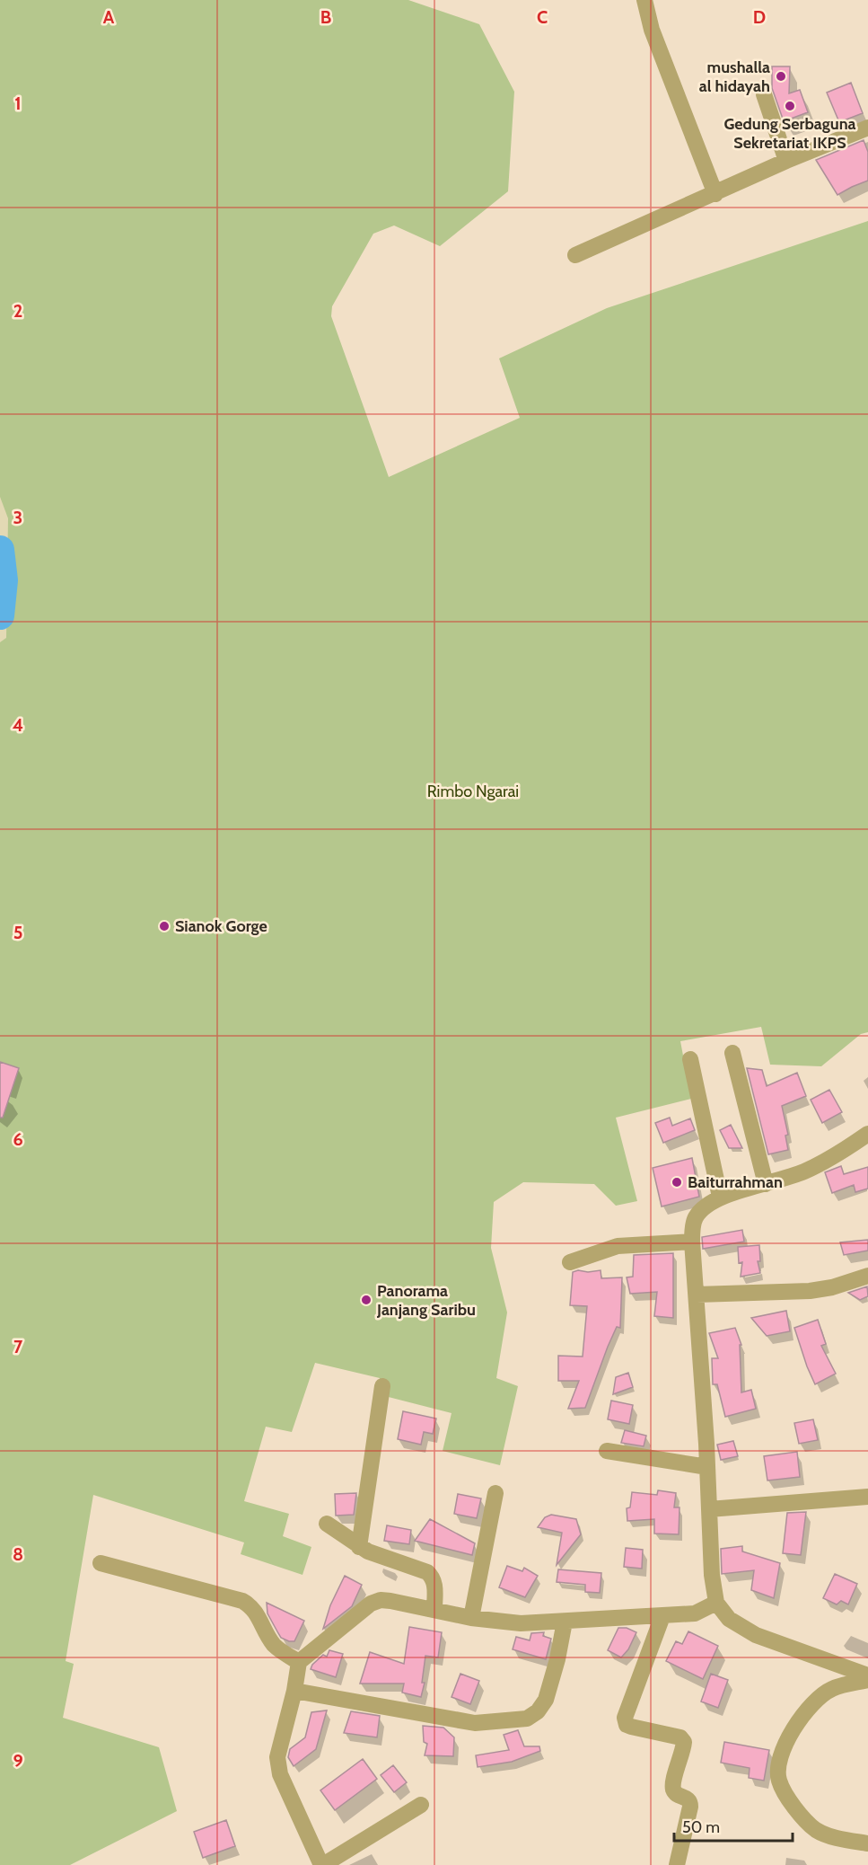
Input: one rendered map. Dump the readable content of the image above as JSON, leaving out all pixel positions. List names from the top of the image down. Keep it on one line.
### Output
{"parks":["Rimbo Ngarai"],"places":["mushalla al hidayah","Gedung Serbaguna Sekretariat IKPS","Sianok Gorge","Baiturrahman","Panorama Janjang Saribu"],"scale_bar":"50 m","grid":{"columns":["A","B","C","D"],"rows":["1","2","3","4","5","6","7","8","9"]}}
